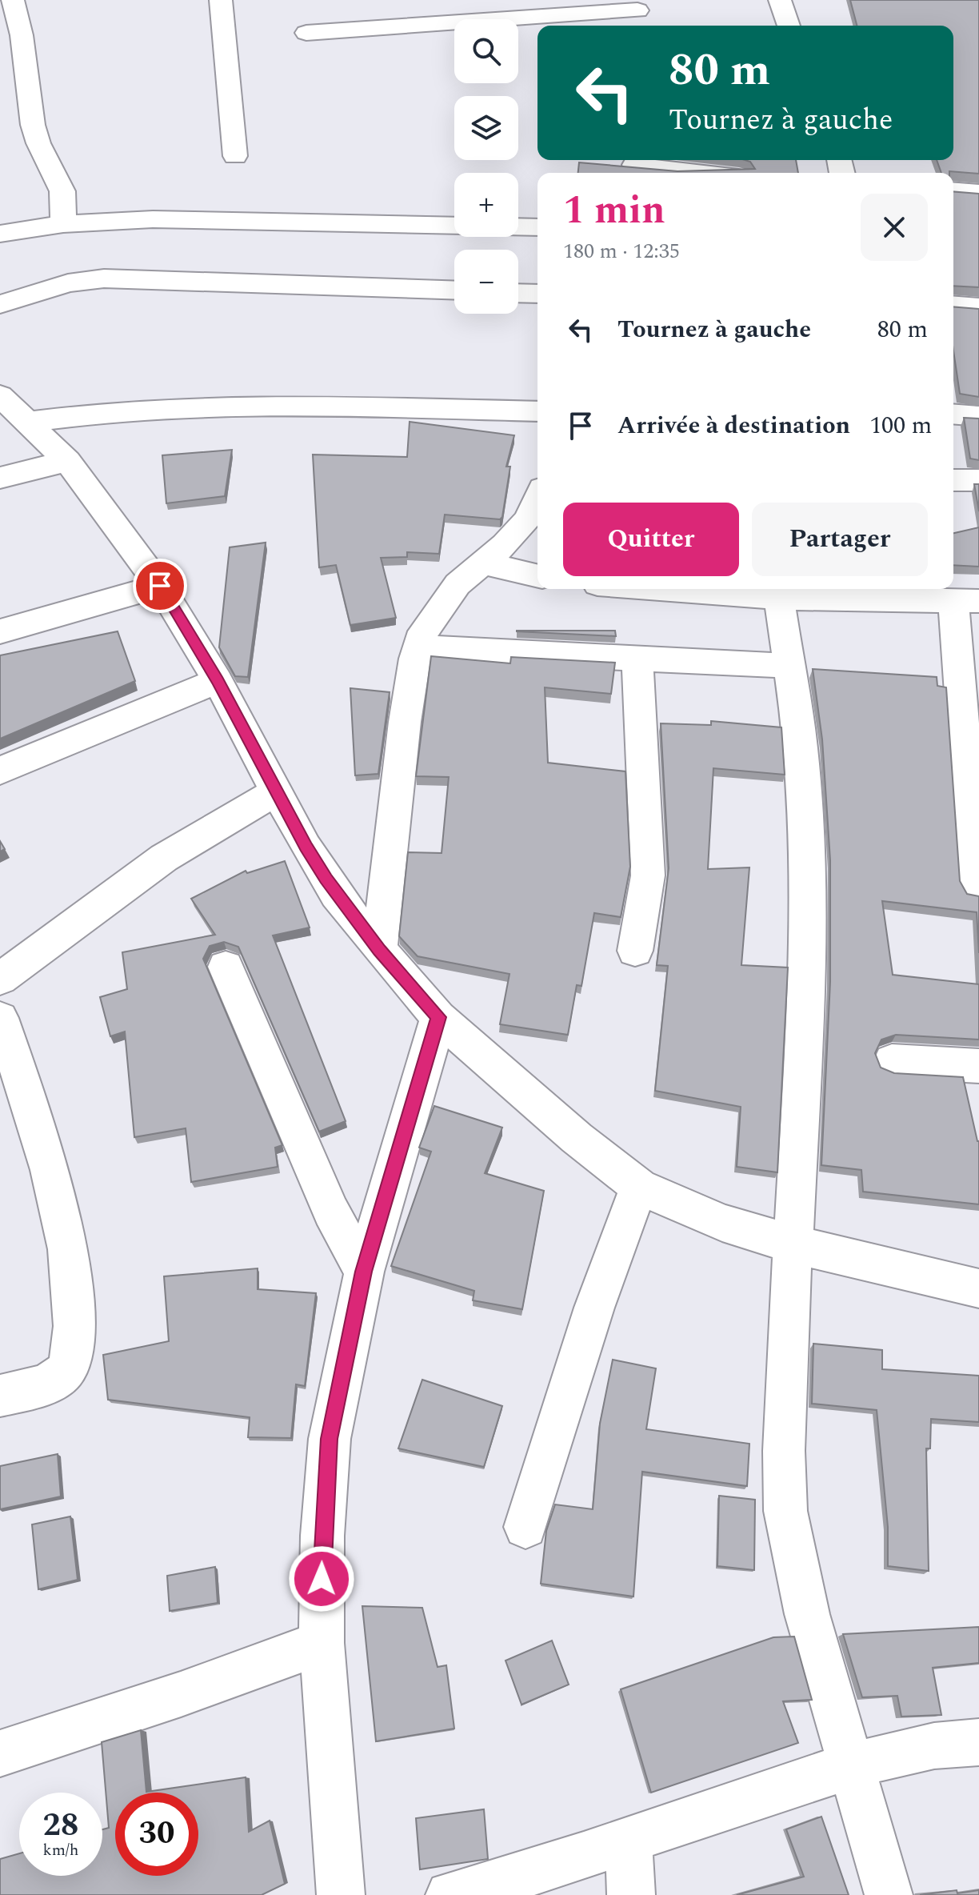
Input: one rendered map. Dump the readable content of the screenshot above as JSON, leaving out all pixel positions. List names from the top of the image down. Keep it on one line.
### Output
{"page":{"map_buttons":["+","−"],"turn":["80 m","Tournez à gauche"],"heading":["1 min","180 m · 12:35"],"list":[{"name":"Tournez à gauche","value":"80 m"},{"name":"Arrivée à destination","value":"100 m"}],"buttons":["Quitter","Partager"],"speed":"28 km/h","limit":"30"}}
